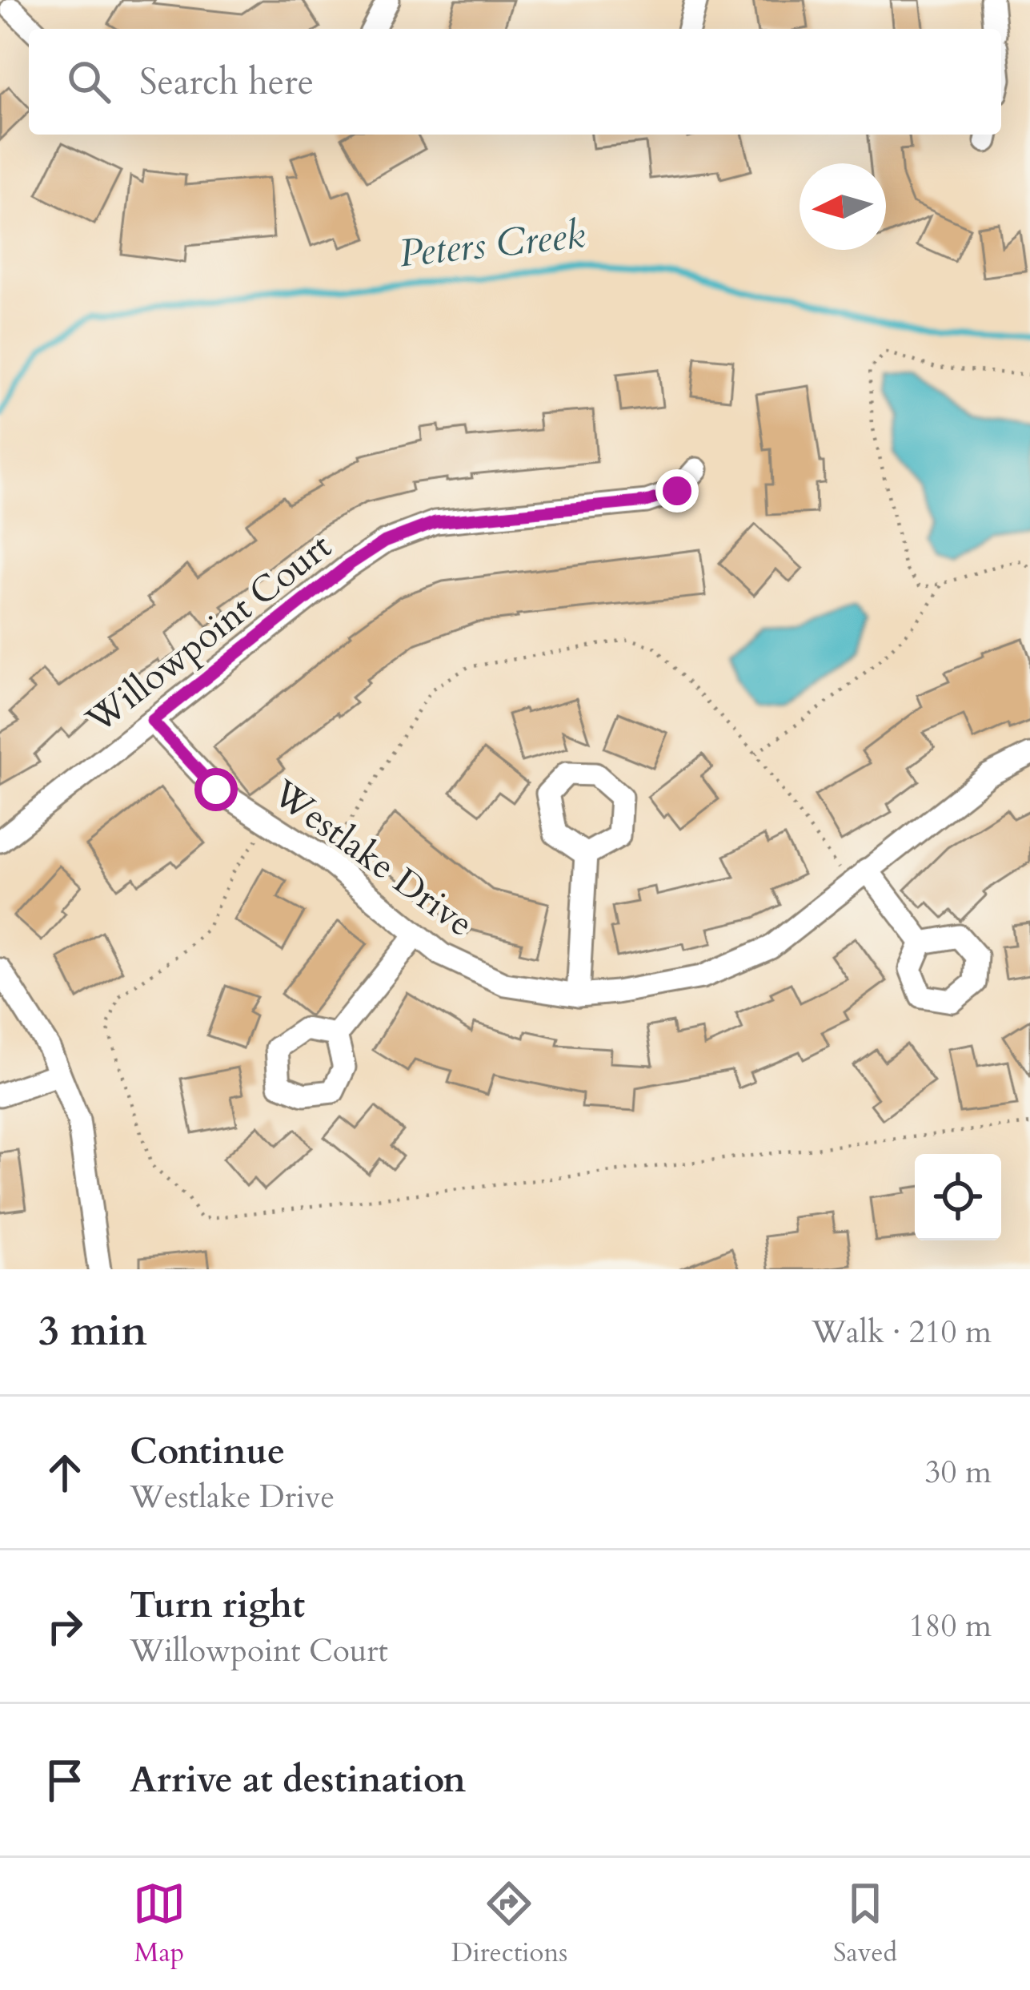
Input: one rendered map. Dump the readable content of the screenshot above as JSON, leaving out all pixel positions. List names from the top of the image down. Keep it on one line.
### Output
{"streets":{"street":["Willowpoint Court","Westlake Drive"]},"crossings":[["Willowpoint Court","Westlake Drive"]],"water":["Peters Creek"],"north":"left","page":{"search":"Search here","heading":["3 min","Walk · 210 m"],"list":[["Continue","Westlake Drive","30 m"],["Turn right","Willowpoint Court","180 m"],"Arrive at destination"],"nav":["Map","Directions","Saved"]}}
